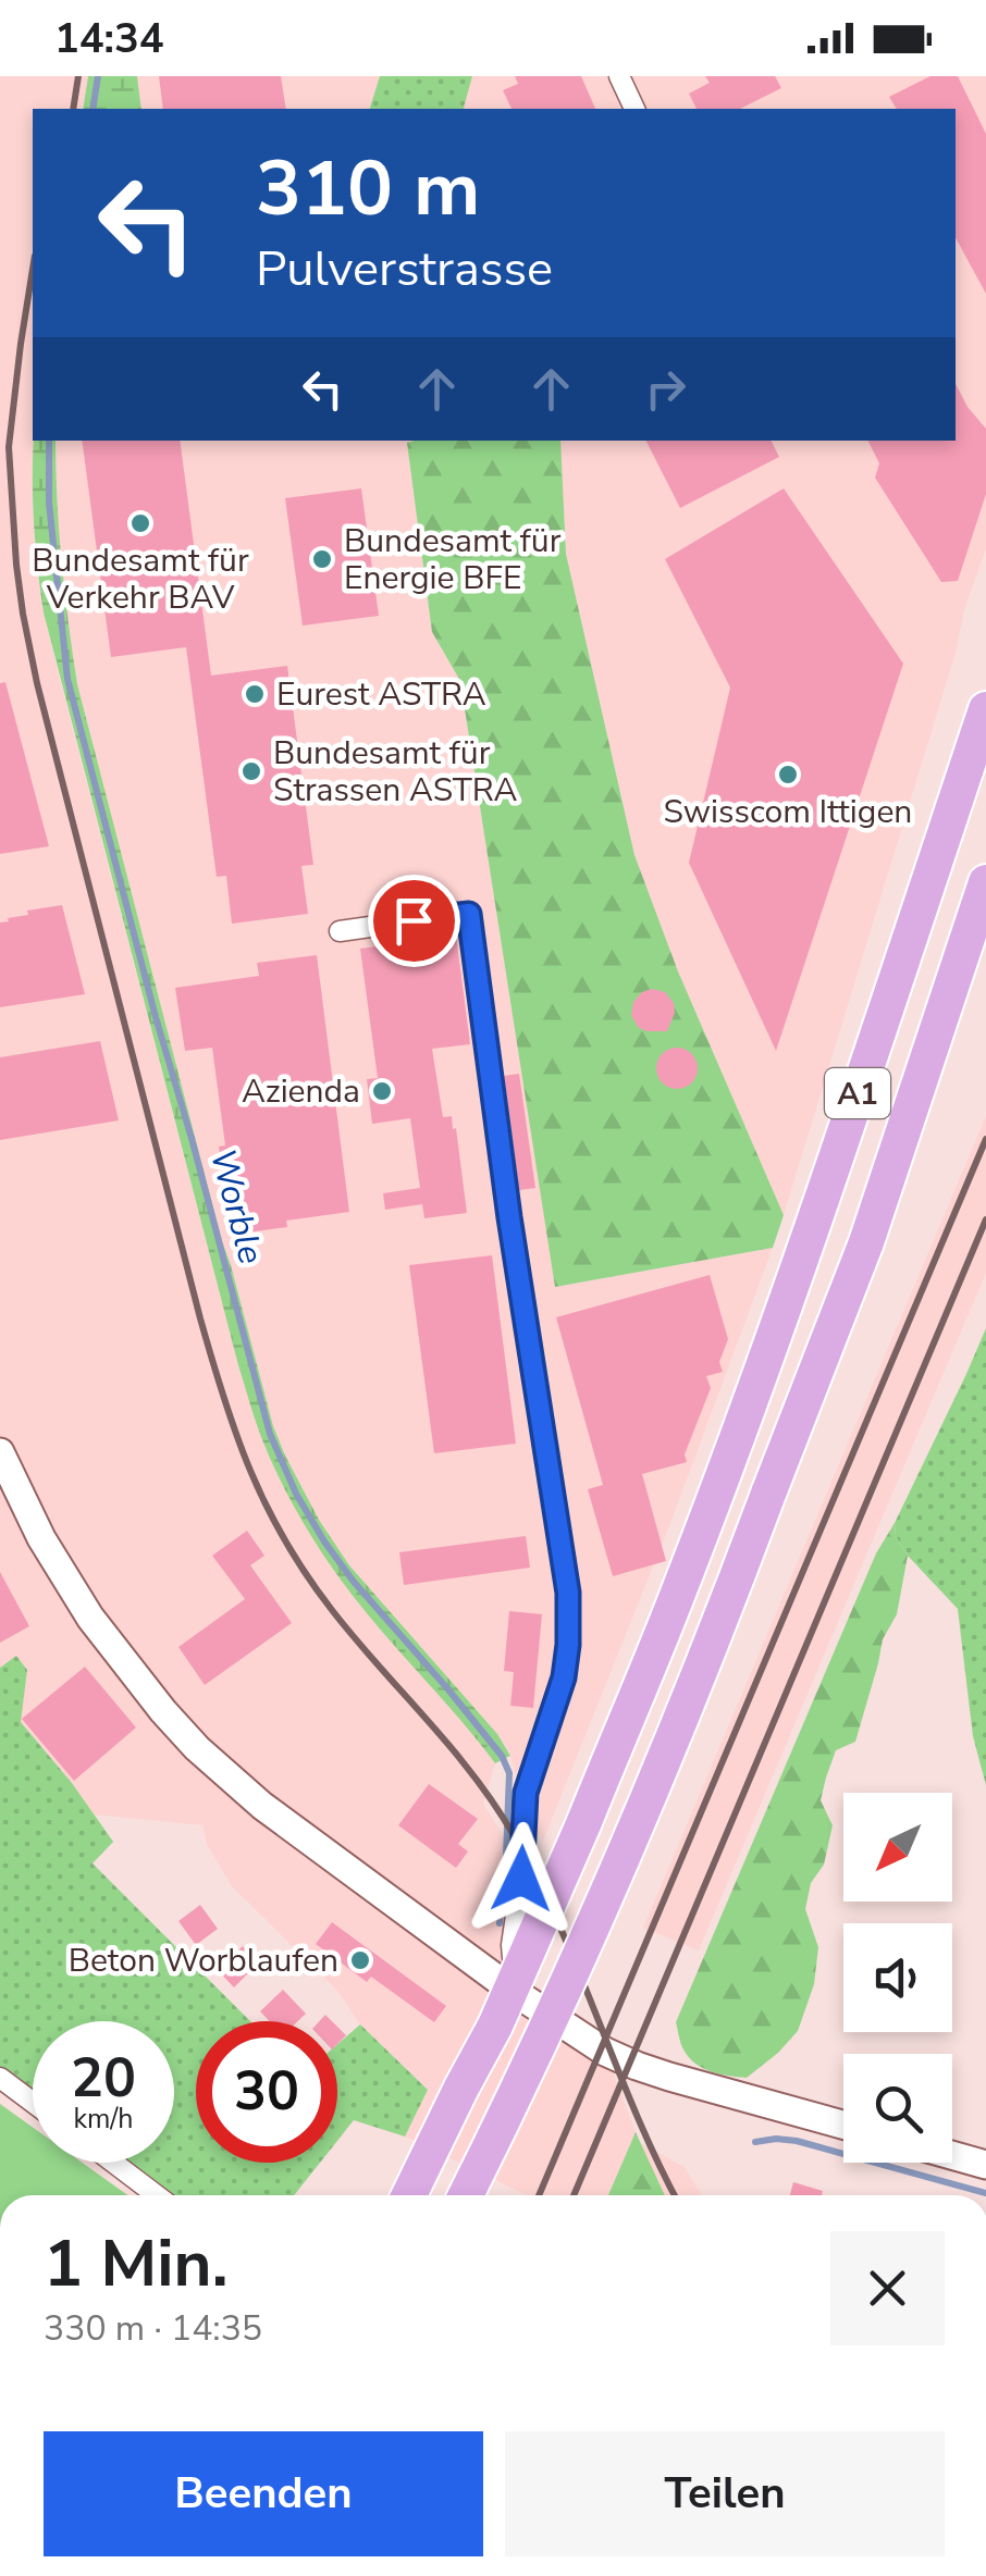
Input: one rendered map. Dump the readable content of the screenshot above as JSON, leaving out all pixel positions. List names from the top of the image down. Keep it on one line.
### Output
{"streets":{"highway":["A1"]},"water":["Worble"],"places":["Bundesamt für Verkehr BAV","Bundesamt für Energie BFE","Eurest ASTRA","Bundesamt für Strassen ASTRA","Swisscom Ittigen","Azienda","Beton Worblaufen"],"north":"bottom left","page":{"status":"14:34","turn":["310 m","Pulverstrasse"],"speed":"20 km/h","limit":"30","heading":["1 Min.","330 m · 14:35"],"buttons":["Beenden","Teilen"]}}
